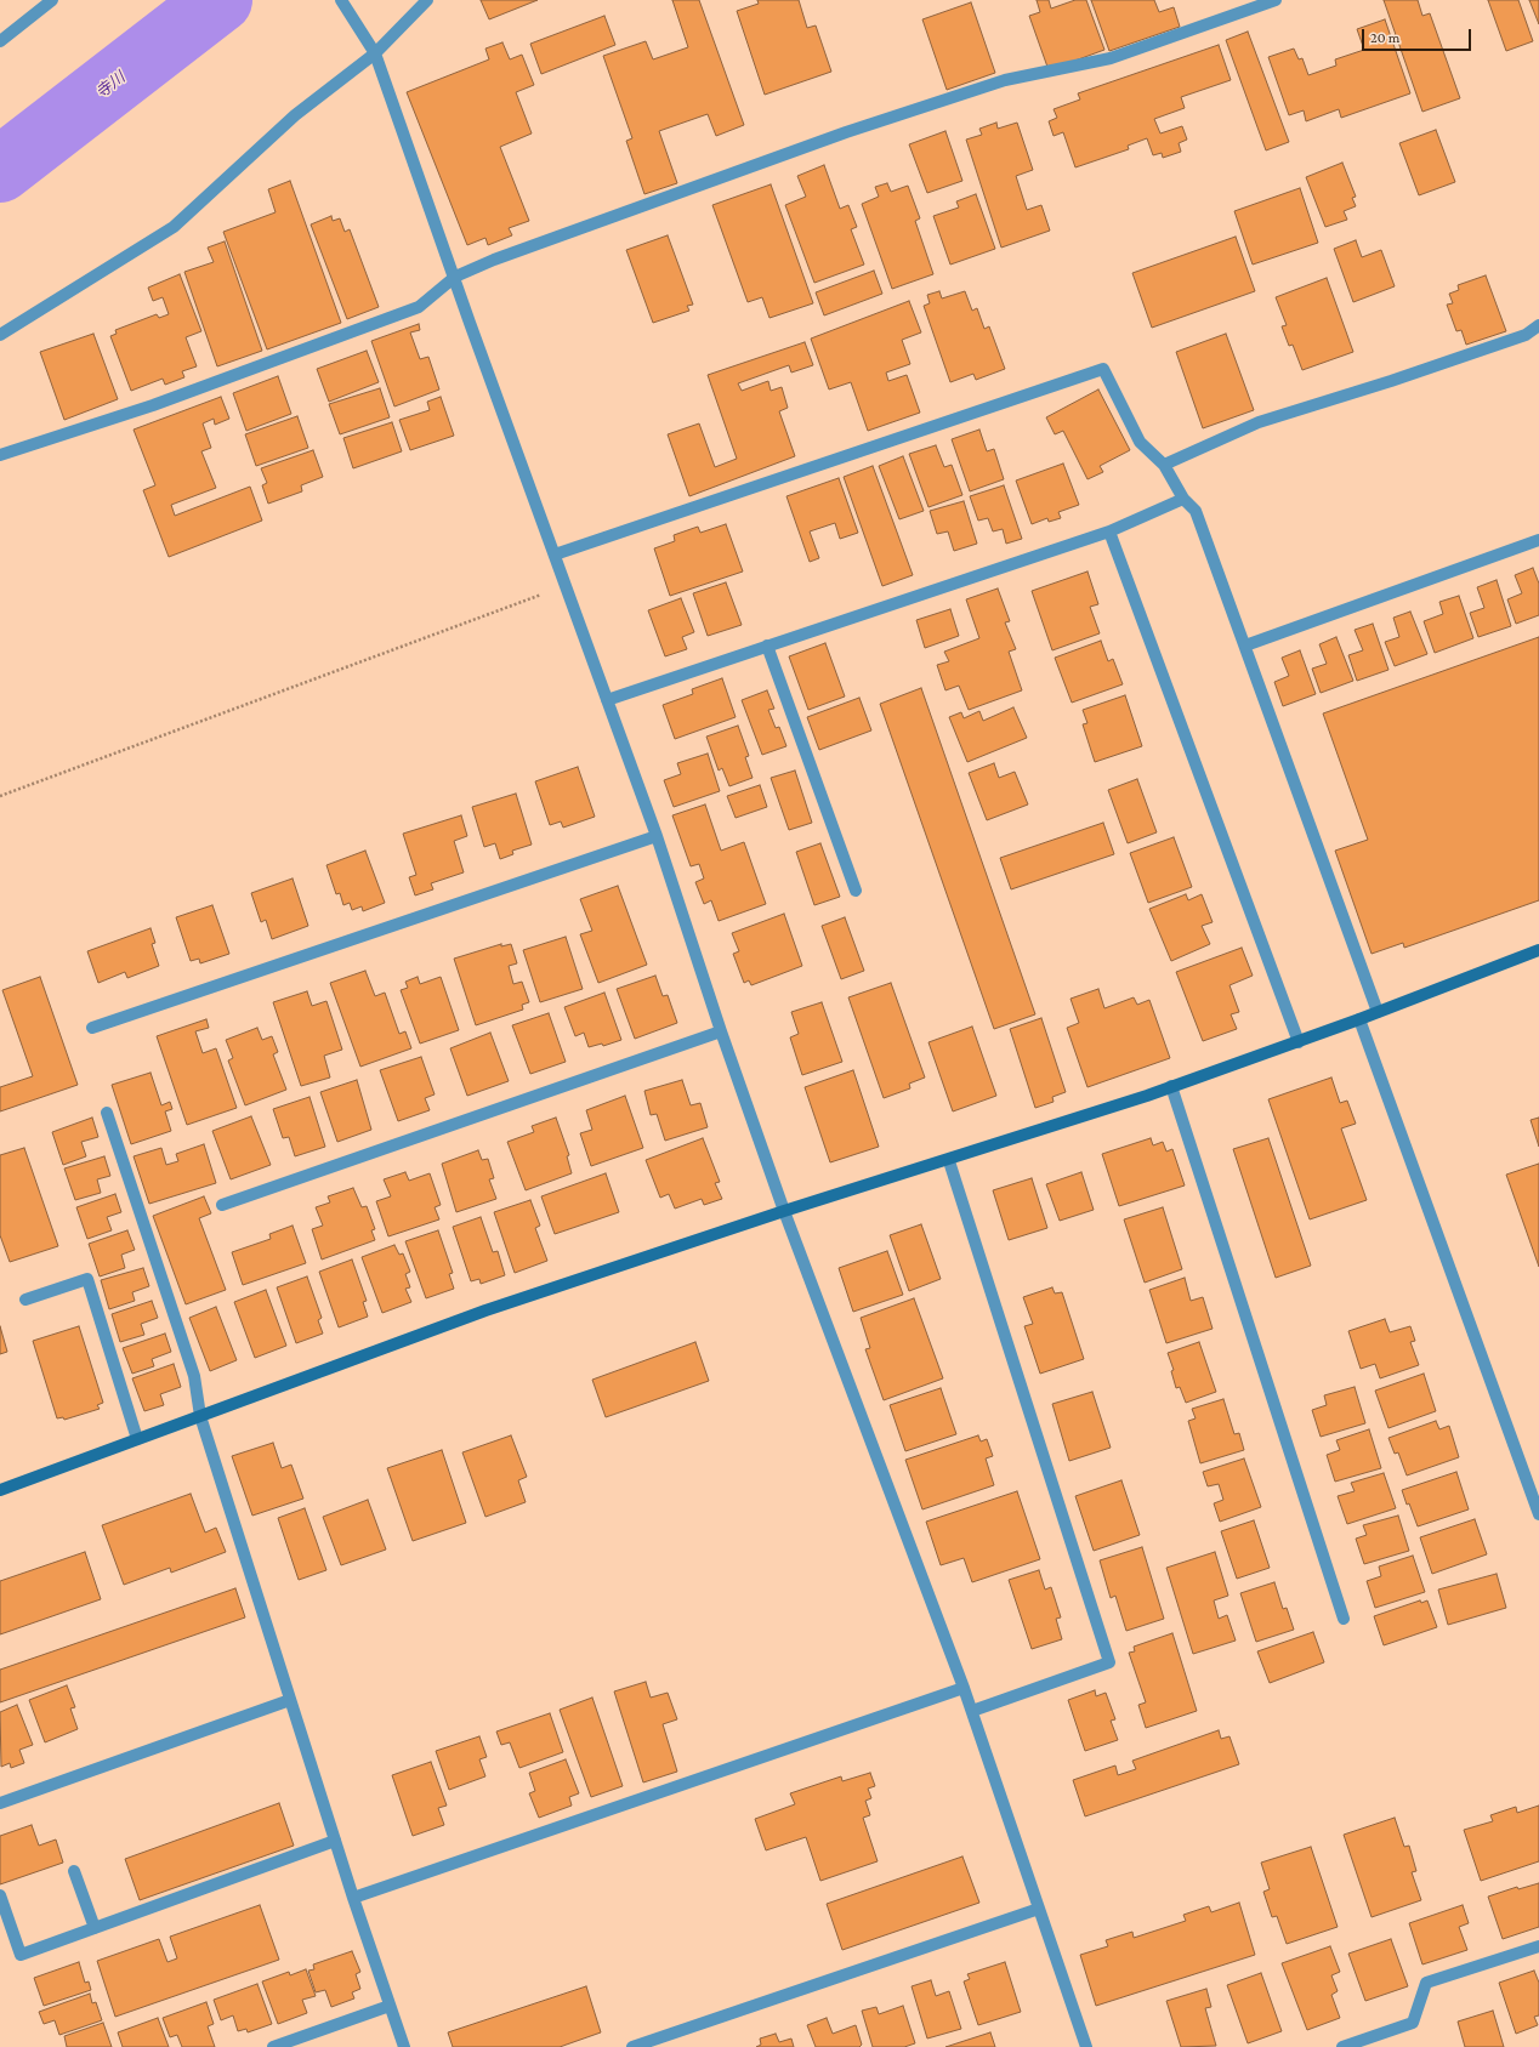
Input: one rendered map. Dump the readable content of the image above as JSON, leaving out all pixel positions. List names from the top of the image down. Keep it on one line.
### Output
{"water":["寺川"],"scale_bar":"20 m"}
